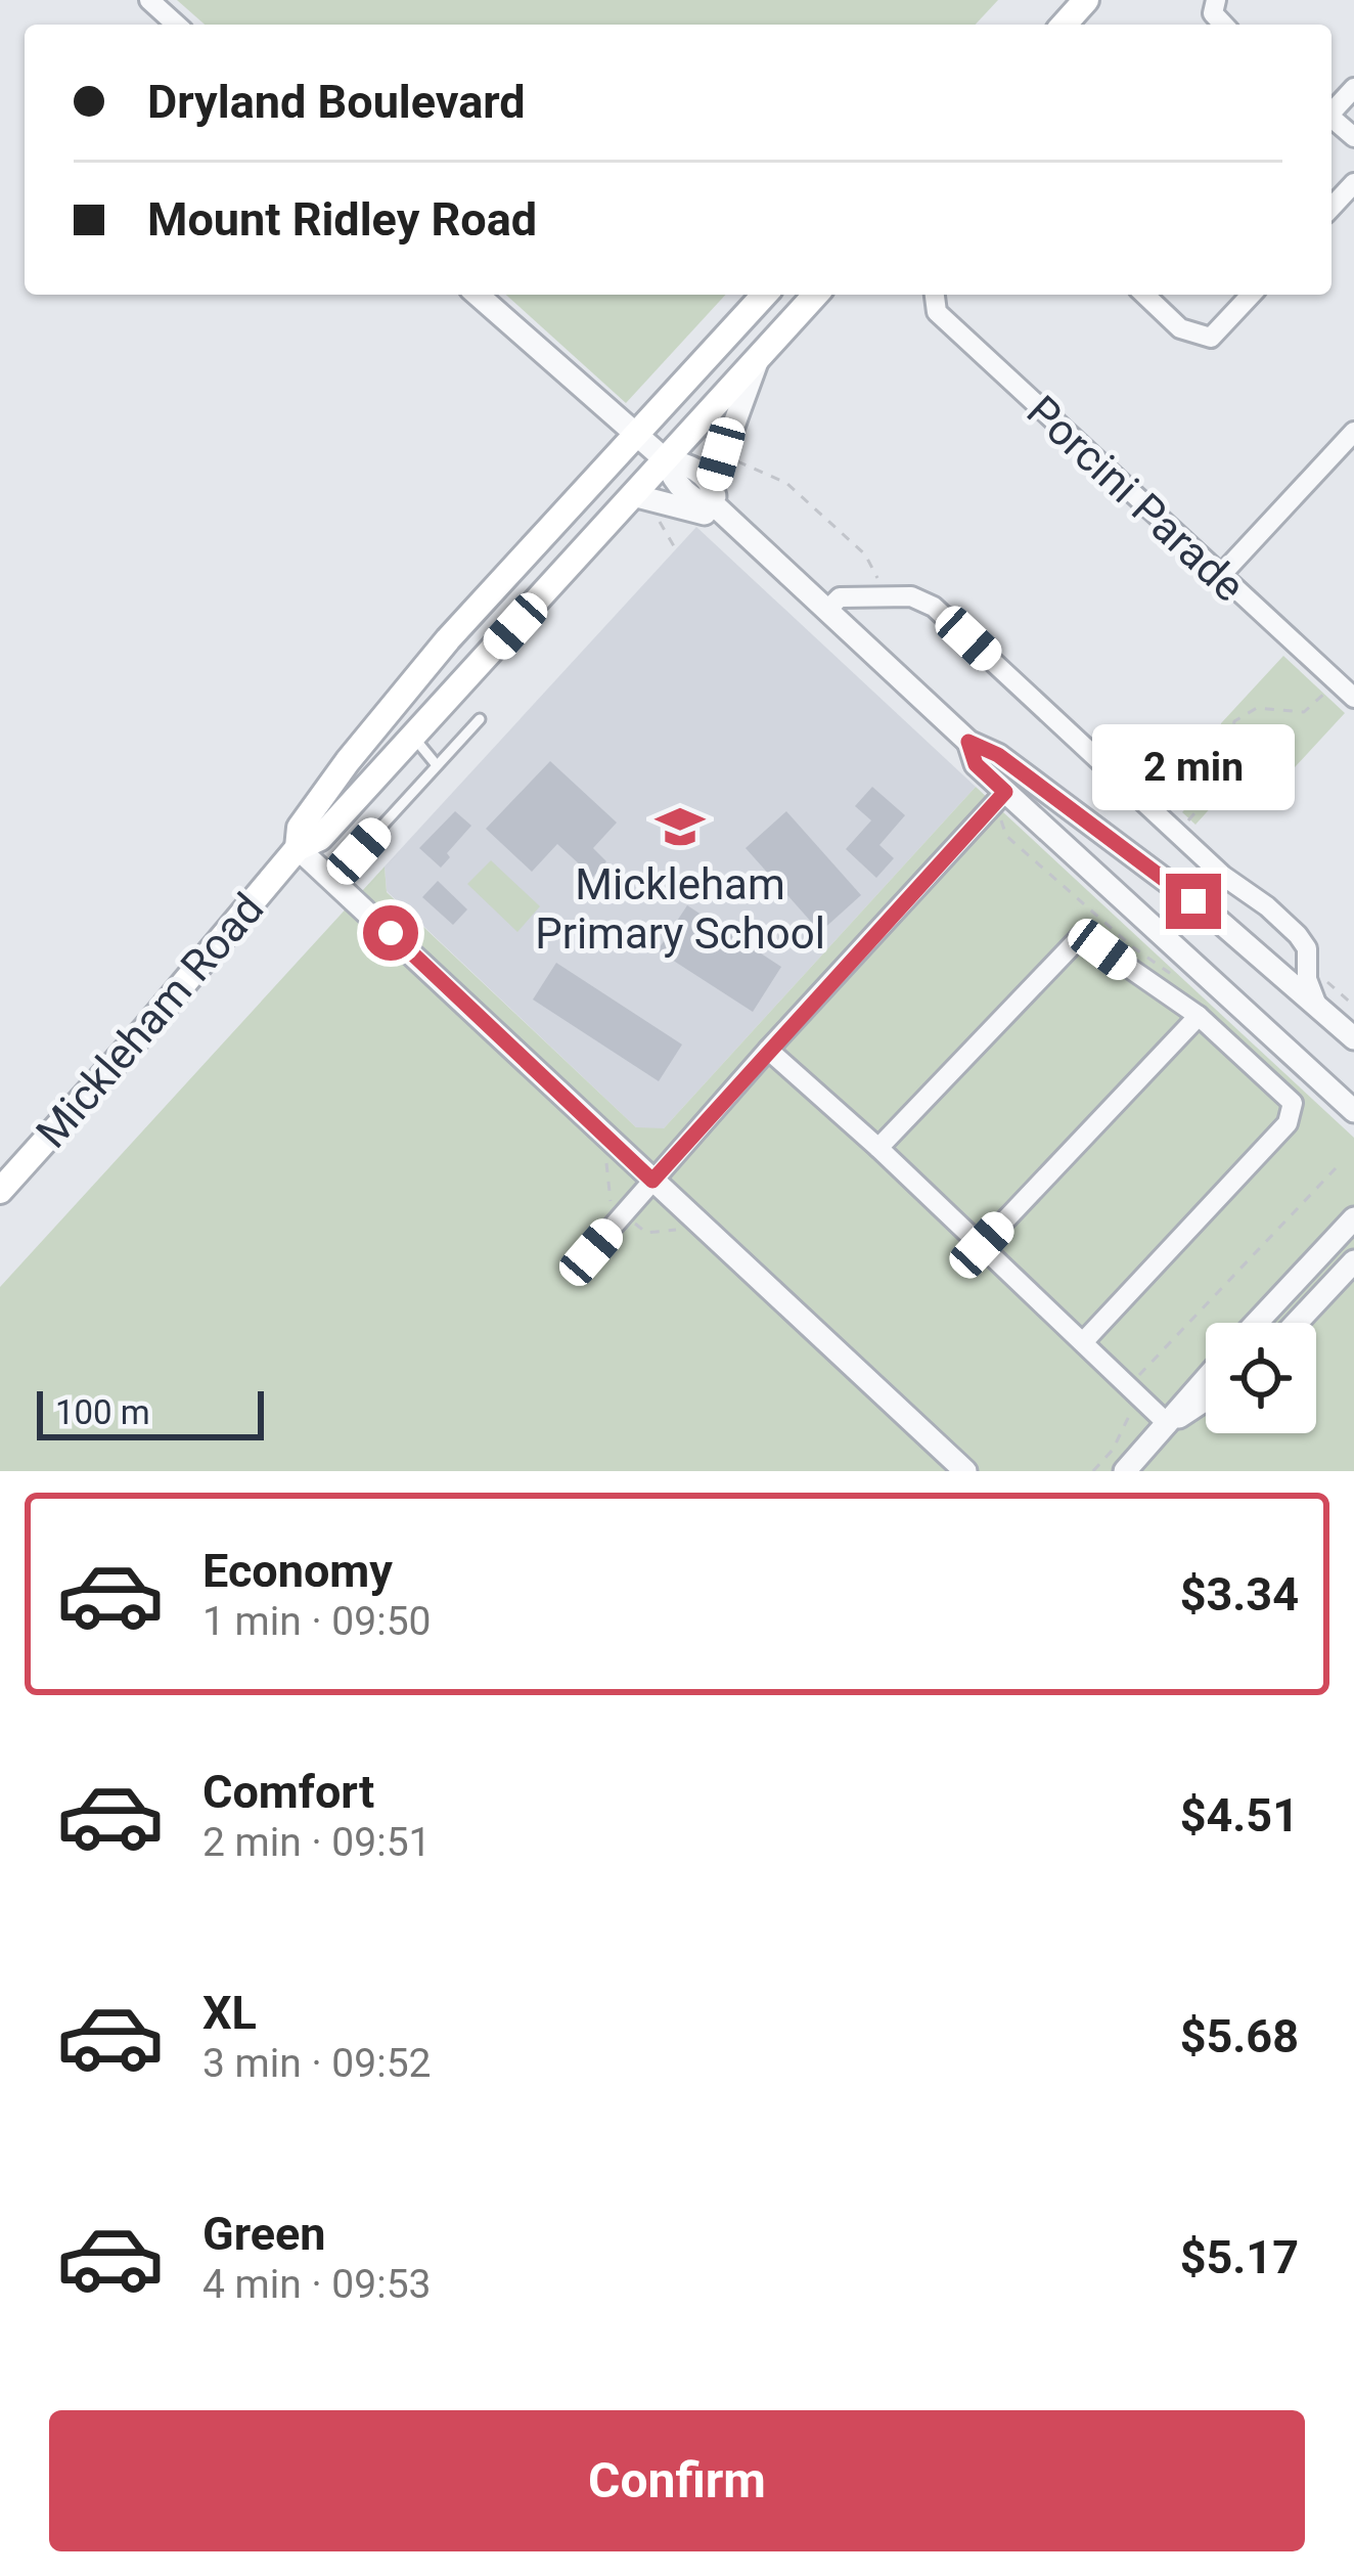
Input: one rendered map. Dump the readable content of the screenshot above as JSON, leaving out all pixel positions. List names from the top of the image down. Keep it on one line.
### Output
{"streets":{"main road":["Mickleham Road"],"street":["Porcini Parade"]},"places":{"school or university":["Mickleham Primary School"]},"scale_bar":"100 m","page":{"banner":["Dryland Boulevard","Mount Ridley Road"],"bubble":"2 min","scale":"100 m","list":[{"name":"Economy","note":"1 min · 09:50","value":"$3.34"},{"name":"Comfort","note":"2 min · 09:51","value":"$4.51"},{"name":"XL","note":"3 min · 09:52","value":"$5.68"},{"name":"Green","note":"4 min · 09:53","value":"$5.17"}],"buttons":"Confirm"}}
